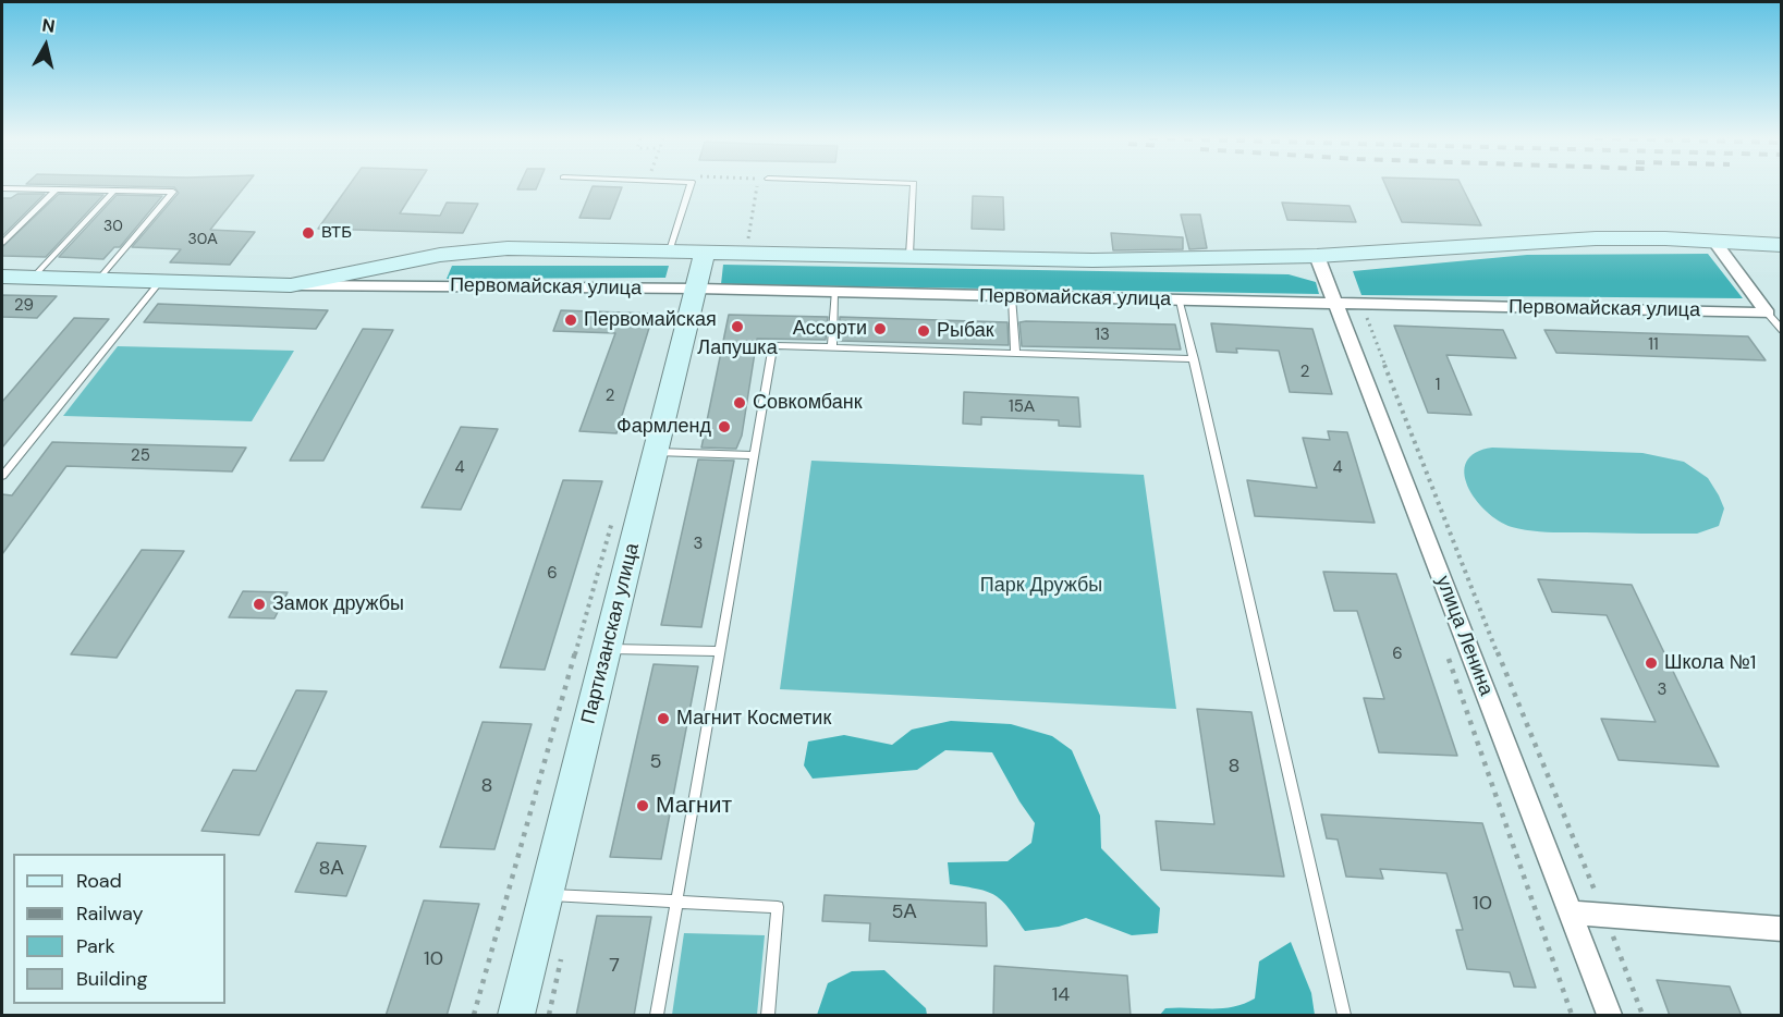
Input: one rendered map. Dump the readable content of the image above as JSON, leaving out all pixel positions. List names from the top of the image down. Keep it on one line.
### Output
{"streets":{"main road":["Первомайская улица","Партизанская улица"],"street":["улица Ленина"]},"crossings":[["Первомайская улица","Партизанская улица"],["Первомайская улица","улица Ленина"]],"parks":["Парк Дружбы"],"places":["ВТБ","Первомайская","Лапушка","Ассорти","Рыбак","Совкомбанк","Фармленд","Замок дружбы","Школа №1","Магнит Косметик","Магнит"],"house_numbers":["30","30А","29","13","11","2","1","2","15А","25","4","4","3","6","6","3","5","8","8","8А","10","5А","10","7","14"],"legend":["Road","Railway","Park","Building"],"north":"top"}
